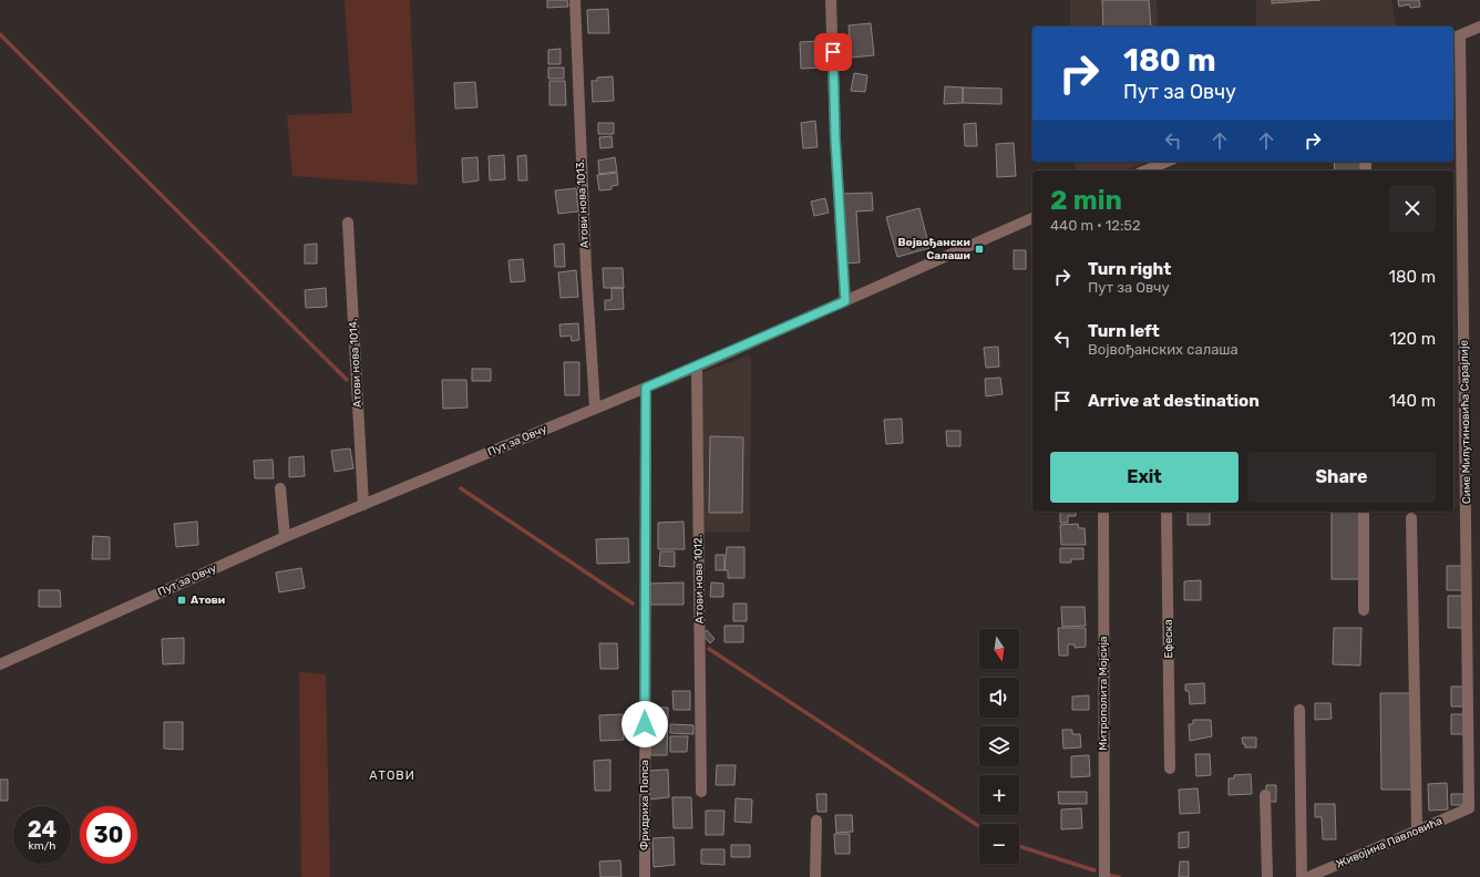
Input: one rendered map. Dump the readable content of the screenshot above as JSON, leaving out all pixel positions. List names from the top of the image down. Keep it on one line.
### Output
{"streets":{"street":["Атови нова 1013.","Атови нова 1014.","Симе Милутиновића Сарајлије","Пут за Овчу","Атови нова 1012.","Ефеска","Митрополита Мојсија","Фридриха Попса","Живојина Павловића"]},"crossings":[["Атови нова 1013.","Пут за Овчу"],["Атови нова 1014.","Пут за Овчу"],["Симе Милутиновића Сарајлије","Живојина Павловића"],["Пут за Овчу","Атови нова 1012."],["Пут за Овчу","Фридриха Попса"]],"districts":["АТОВИ"],"places":{"transit":["Војвођански Салаши","Атови"]},"north":"bottom","page":{"turn":["180 m","Пут за Овчу"],"heading":["2 min","440 m · 12:52"],"list":[{"name":"Turn right","note":"Пут за Овчу","value":"180 m"},{"name":"Turn left","note":"Војвођанских салаша","value":"120 m"},{"name":"Arrive at destination","value":"140 m"}],"buttons":["Exit","Share"],"map_buttons":["+","−"],"speed":"24 km/h","limit":"30"}}
